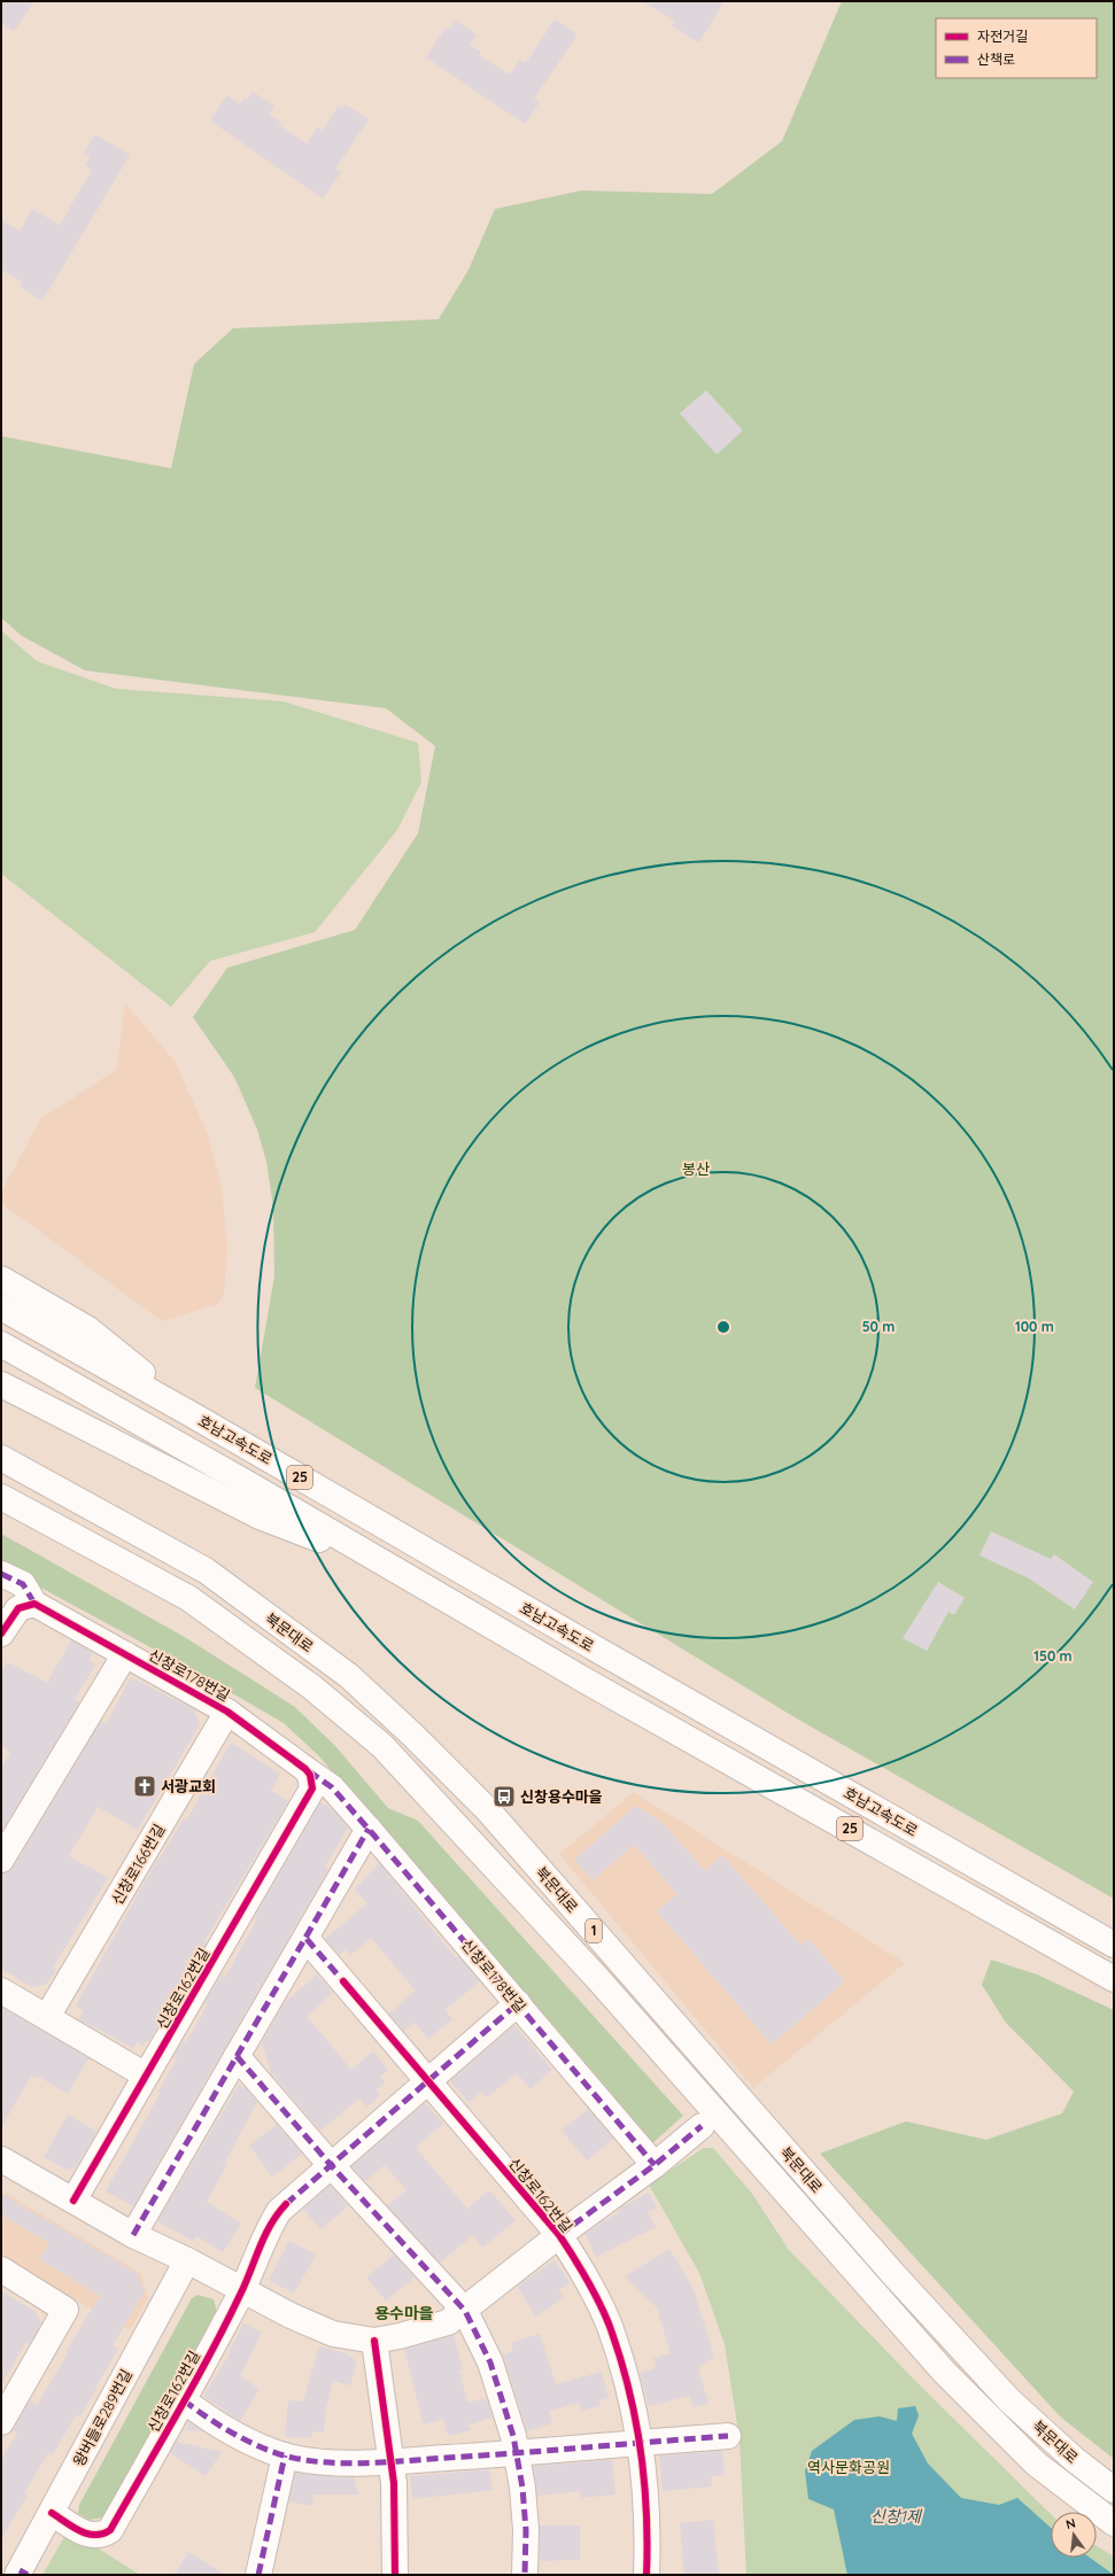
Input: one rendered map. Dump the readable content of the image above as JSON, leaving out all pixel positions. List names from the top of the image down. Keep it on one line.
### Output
{"streets":{"main road":["호남고속도로","25","북문대로","신창로178번길","신창로166번길","1","신창로162번길","왕버들로289번길"]},"crossings":[["신창로178번길","신창로166번길"],["신창로178번길","신창로162번길"],["신창로162번길","왕버들로289번길"]],"districts":["용수마을"],"water":["신창1제"],"parks":["봉산","역사문화공원"],"places":{"church":["서광교회"],"bus stop":["신창용수마을"]},"legend":["자전거길","산책로"],"north":"top","rings":["50 m","100 m","150 m"]}
